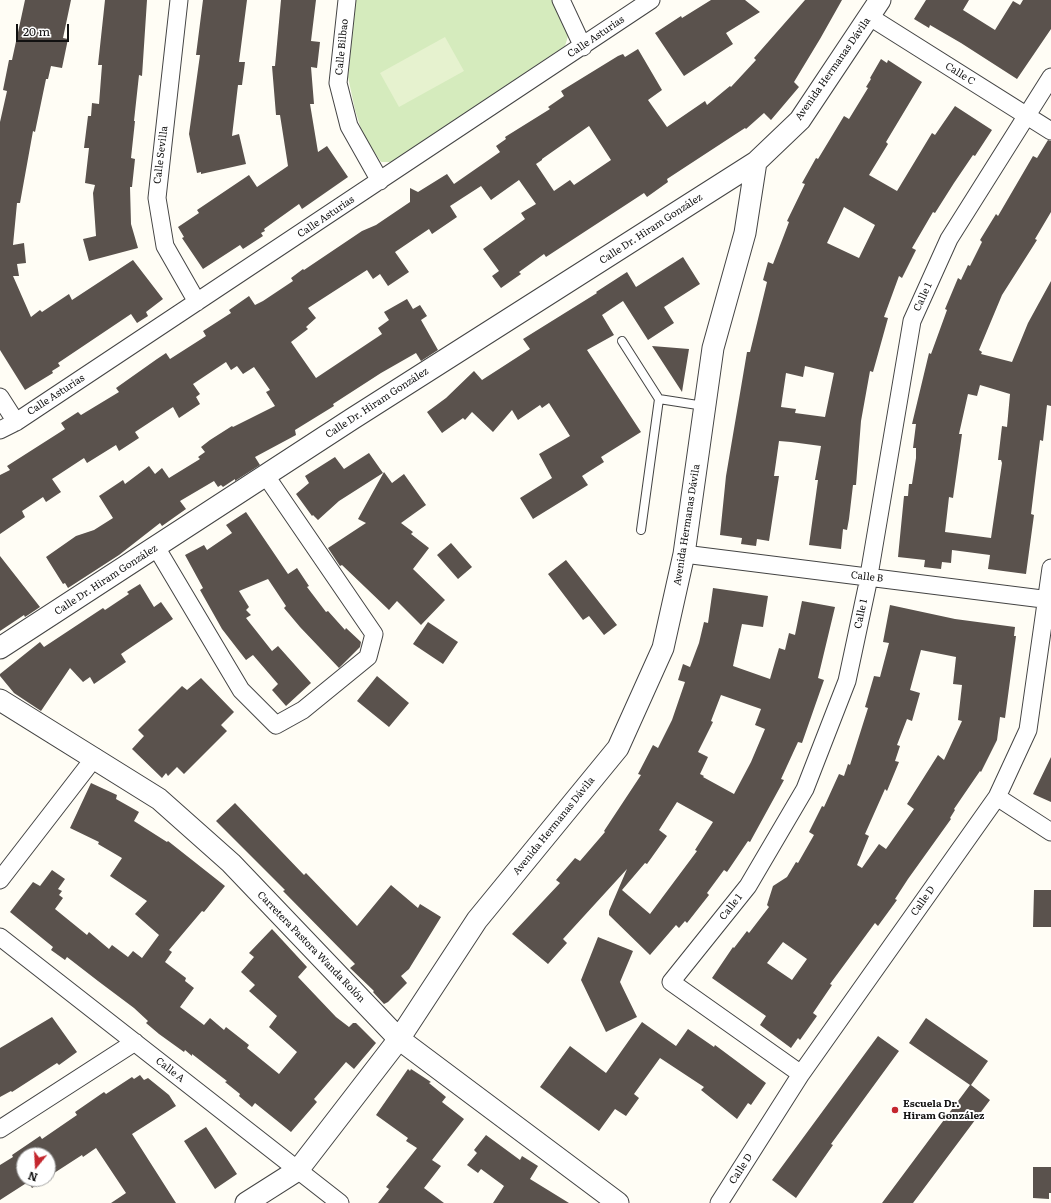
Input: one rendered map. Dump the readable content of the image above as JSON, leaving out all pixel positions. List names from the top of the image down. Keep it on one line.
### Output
{"streets":{"street":["Calle Asturias","Calle Bilbao","Avenida Hermanas Dávila","Calle C","Calle Sevilla","Calle Dr. Hiram González","Calle 1","Calle B","Calle D","Carretera Pastora Wanda Rolón","Calle A"]},"crossings":[["Calle Asturias","Calle Bilbao"],["Calle Asturias","Calle Sevilla"],["Avenida Hermanas Dávila","Calle C"],["Avenida Hermanas Dávila","Calle Dr. Hiram González"],["Avenida Hermanas Dávila","Calle B"],["Avenida Hermanas Dávila","Carretera Pastora Wanda Rolón"],["Avenida Hermanas Dávila","Calle A"],["Calle C","Calle 1"],["Calle 1","Calle B"],["Calle 1","Calle D"],["Calle B","Calle D"]],"places":["Escuela Dr. Hiram González"],"scale_bar":"20 m","north":"bottom"}
